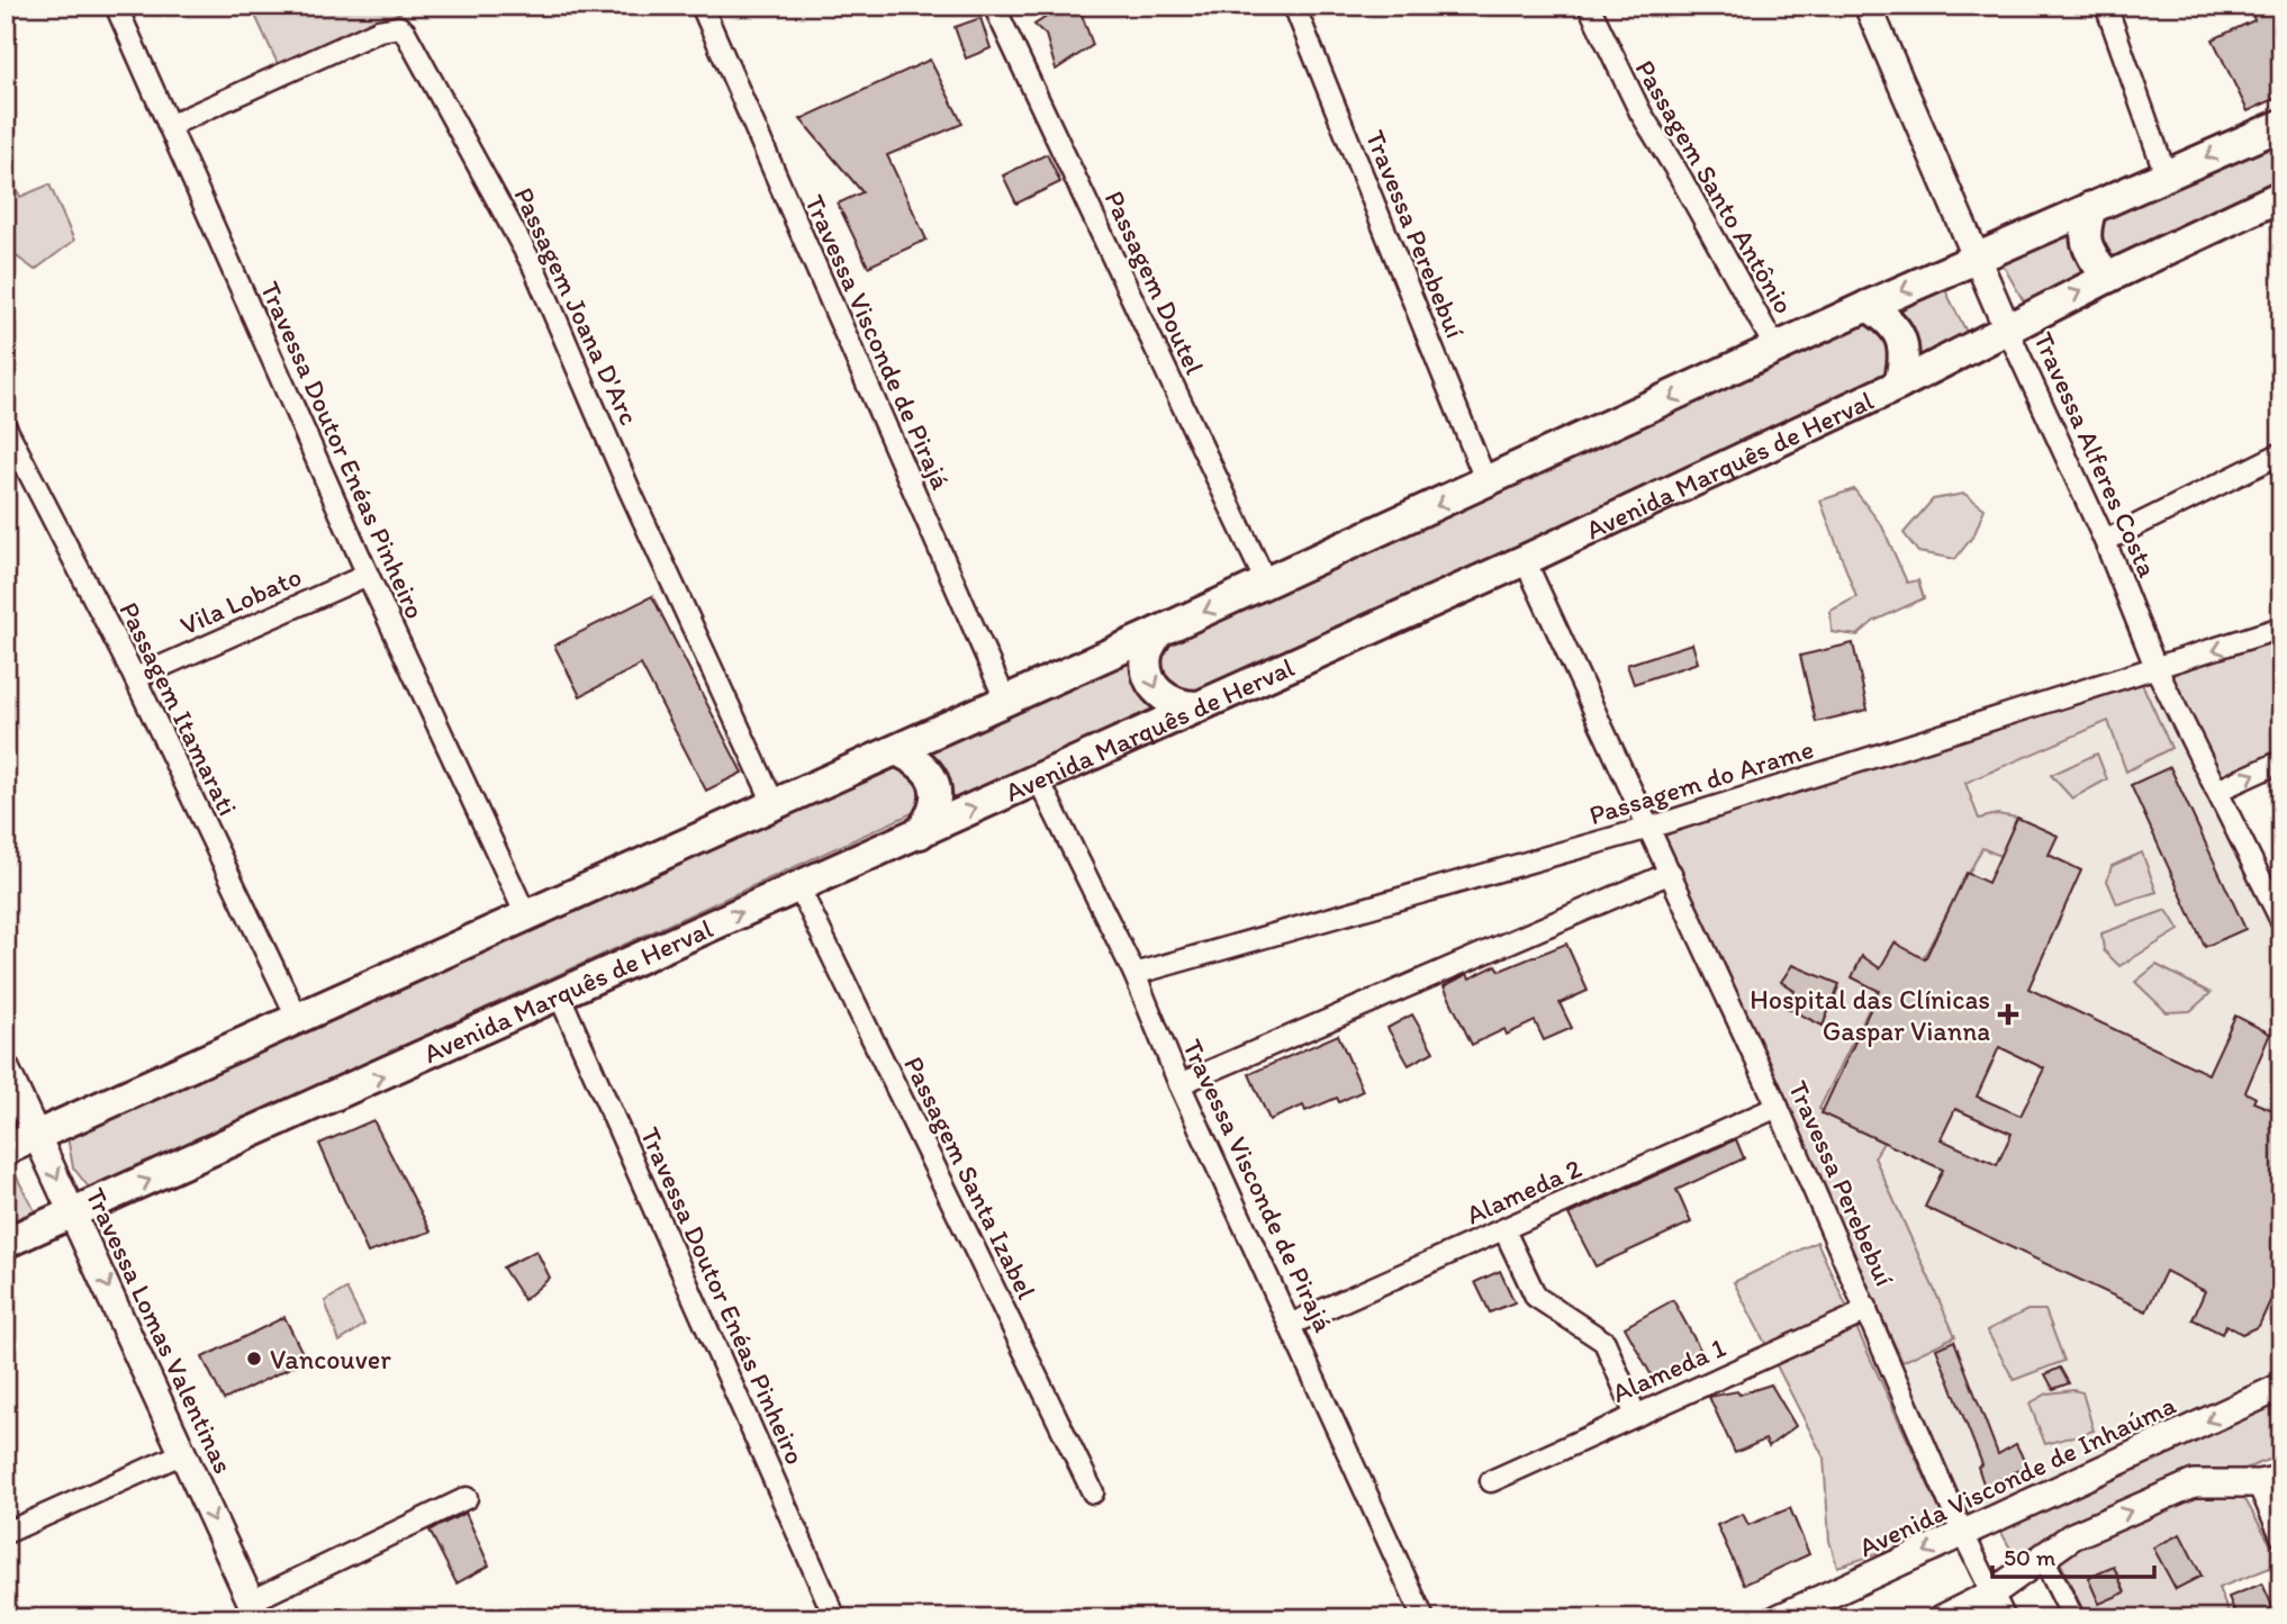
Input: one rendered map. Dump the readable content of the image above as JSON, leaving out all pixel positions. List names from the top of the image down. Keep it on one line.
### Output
{"streets":{"main road":["Avenida Marquês de Herval"],"street":["Passagem Santo Antônio","Travessa Perebebuí","Passagem Doutel","Passagem Joana D'Arc","Travessa Visconde de Pirajá","Travessa Doutor Enéas Pinheiro","Travessa Alferes Costa","Vila Lobato","Passagem Itamarati","Passagem do Arame","Passagem Santa Izabel","Alameda 2","Travessa Lomas Valentinas","Alameda 1","Avenida Visconde de Inhaúma"]},"crossings":[["Travessa Perebebuí","Avenida Marquês de Herval"],["Travessa Perebebuí","Passagem do Arame"],["Travessa Perebebuí","Alameda 2"],["Travessa Perebebuí","Alameda 1"],["Travessa Perebebuí","Avenida Visconde de Inhaúma"],["Passagem Joana D'Arc","Travessa Doutor Enéas Pinheiro"],["Travessa Visconde de Pirajá","Avenida Marquês de Herval"],["Travessa Visconde de Pirajá","Passagem do Arame"],["Travessa Visconde de Pirajá","Alameda 2"],["Travessa Doutor Enéas Pinheiro","Avenida Marquês de Herval"],["Travessa Doutor Enéas Pinheiro","Vila Lobato"],["Travessa Alferes Costa","Avenida Marquês de Herval"],["Travessa Alferes Costa","Passagem do Arame"],["Avenida Marquês de Herval","Passagem Santa Izabel"],["Avenida Marquês de Herval","Travessa Lomas Valentinas"],["Vila Lobato","Passagem Itamarati"]],"one_way":["Travessa Lomas Valentinas"],"places":{"health":["Hospital das Clínicas Gaspar Vianna"],"other":["Vancouver"]},"scale_bar":"50 m"}
